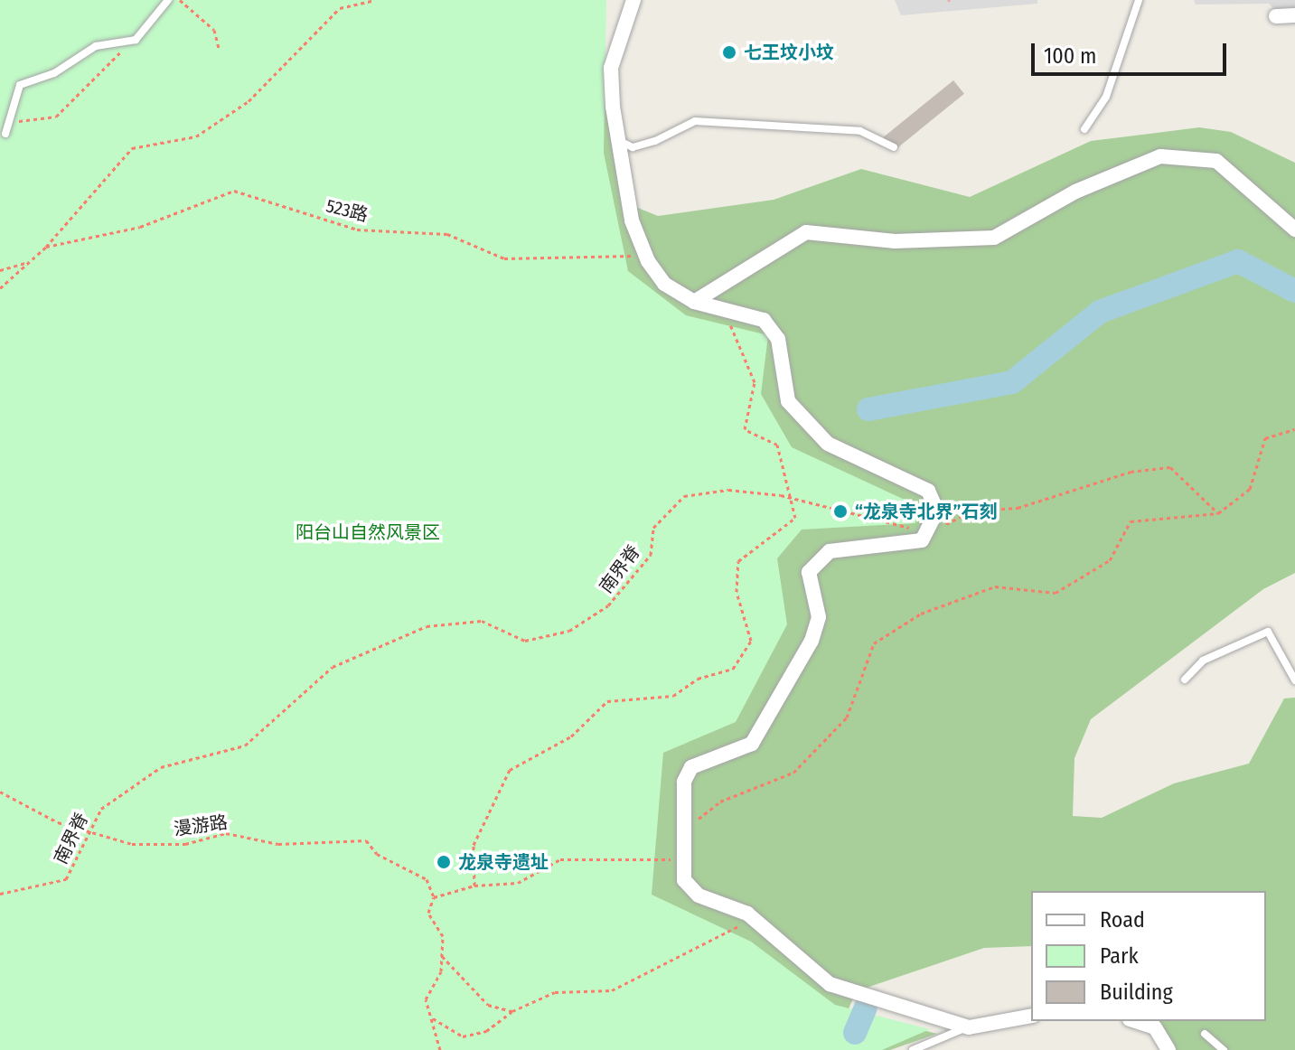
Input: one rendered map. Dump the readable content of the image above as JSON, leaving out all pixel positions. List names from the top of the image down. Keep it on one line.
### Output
{"streets":{"path":["523路","南界脊","漫游路"]},"crossings":[["南界脊","漫游路"]],"parks":["阳台山自然风景区"],"places":["七王坟小坟","“龙泉寺北界”石刻","龙泉寺遗址"],"legend":["Road","Park","Building"],"scale_bar":"100 m"}
